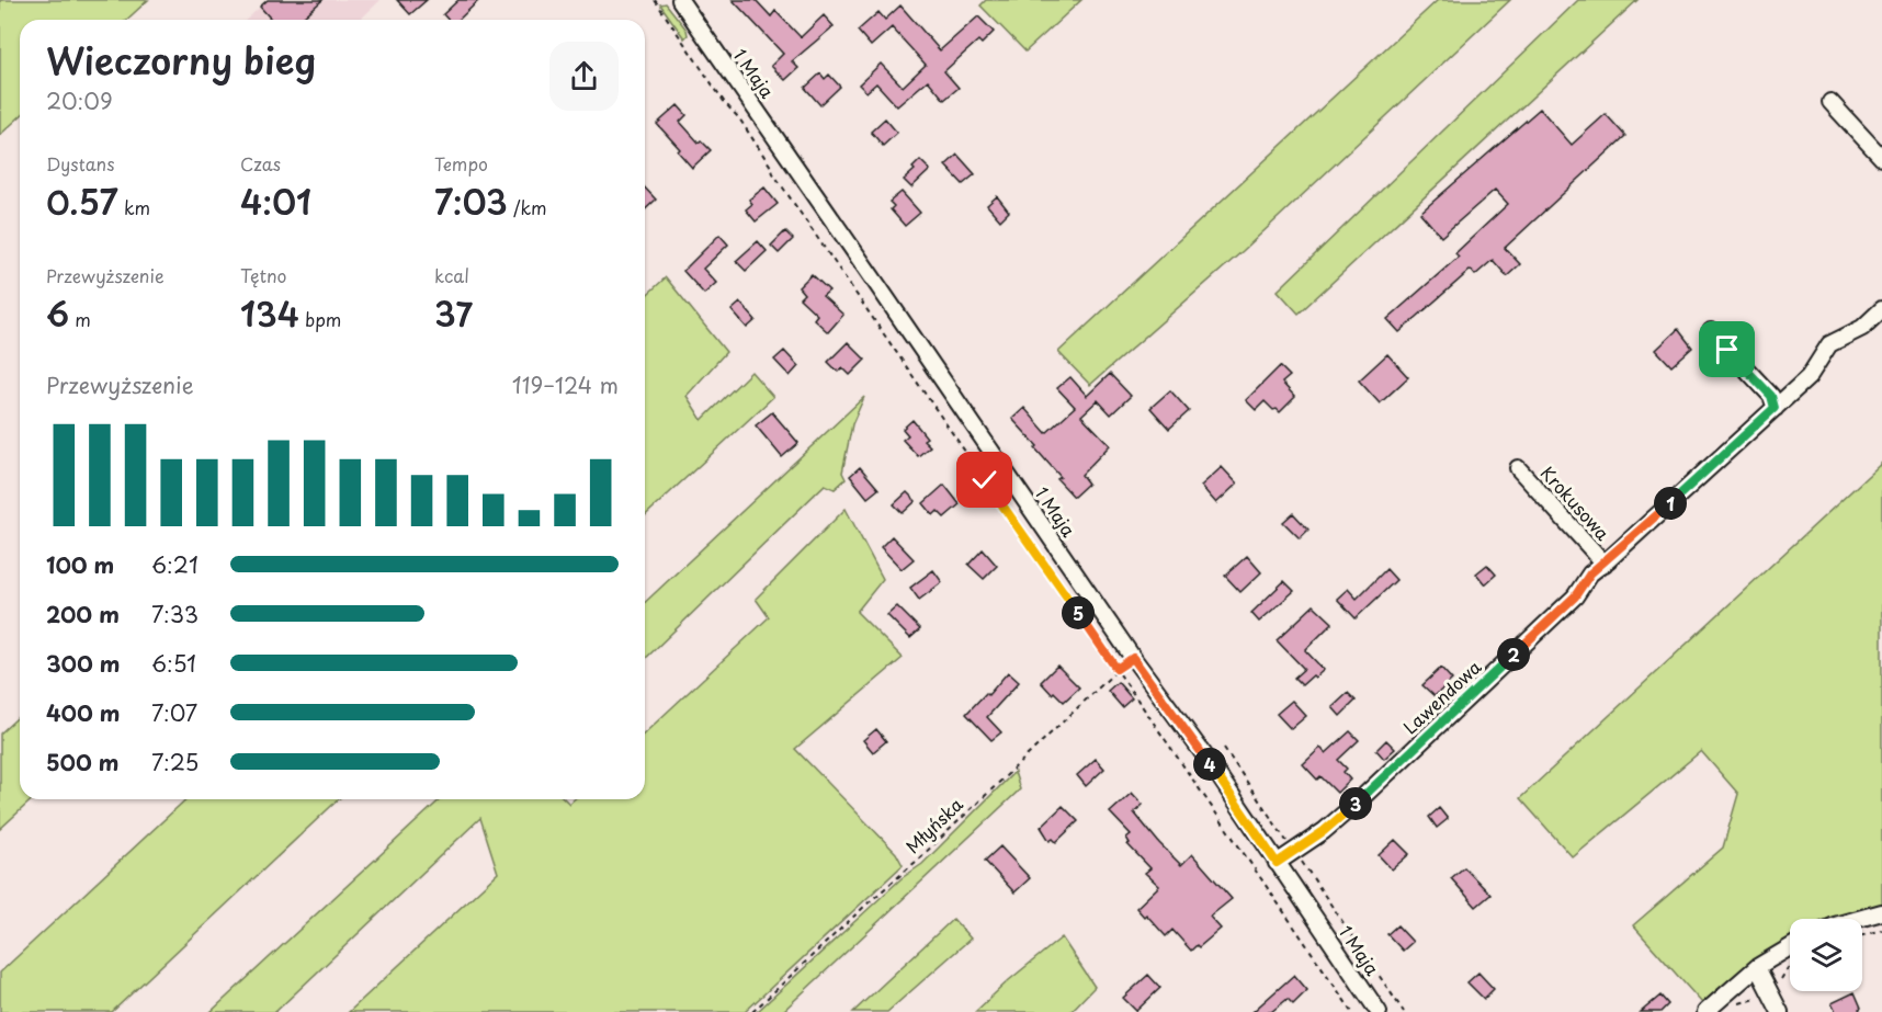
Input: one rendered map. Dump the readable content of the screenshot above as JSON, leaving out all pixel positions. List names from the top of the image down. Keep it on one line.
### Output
{"streets":{"street":["1 Maja","Krokusowa","Lawendowa"],"path":["Młyńska"]},"crossings":[["1 Maja","Lawendowa"],["1 Maja","Młyńska"],["Krokusowa","Lawendowa"]],"page":{"heading":["Wieczorny bieg","20:09"],"stats":[["Dystans","0.57 km"],["Czas","4:01"],["Tempo","7:03 /km"],["Przewyższenie","6 m"],["Tętno","134 bpm"],["kcal","37"]],"chart":["Przewyższenie","119–124 m"],"pins":["1","5","2","4","3"],"list":[{"name":"100 m","note":"6:21"},{"name":"200 m","note":"7:33"},{"name":"300 m","note":"6:51"},{"name":"400 m","note":"7:07"},{"name":"500 m","note":"7:25"}]}}
